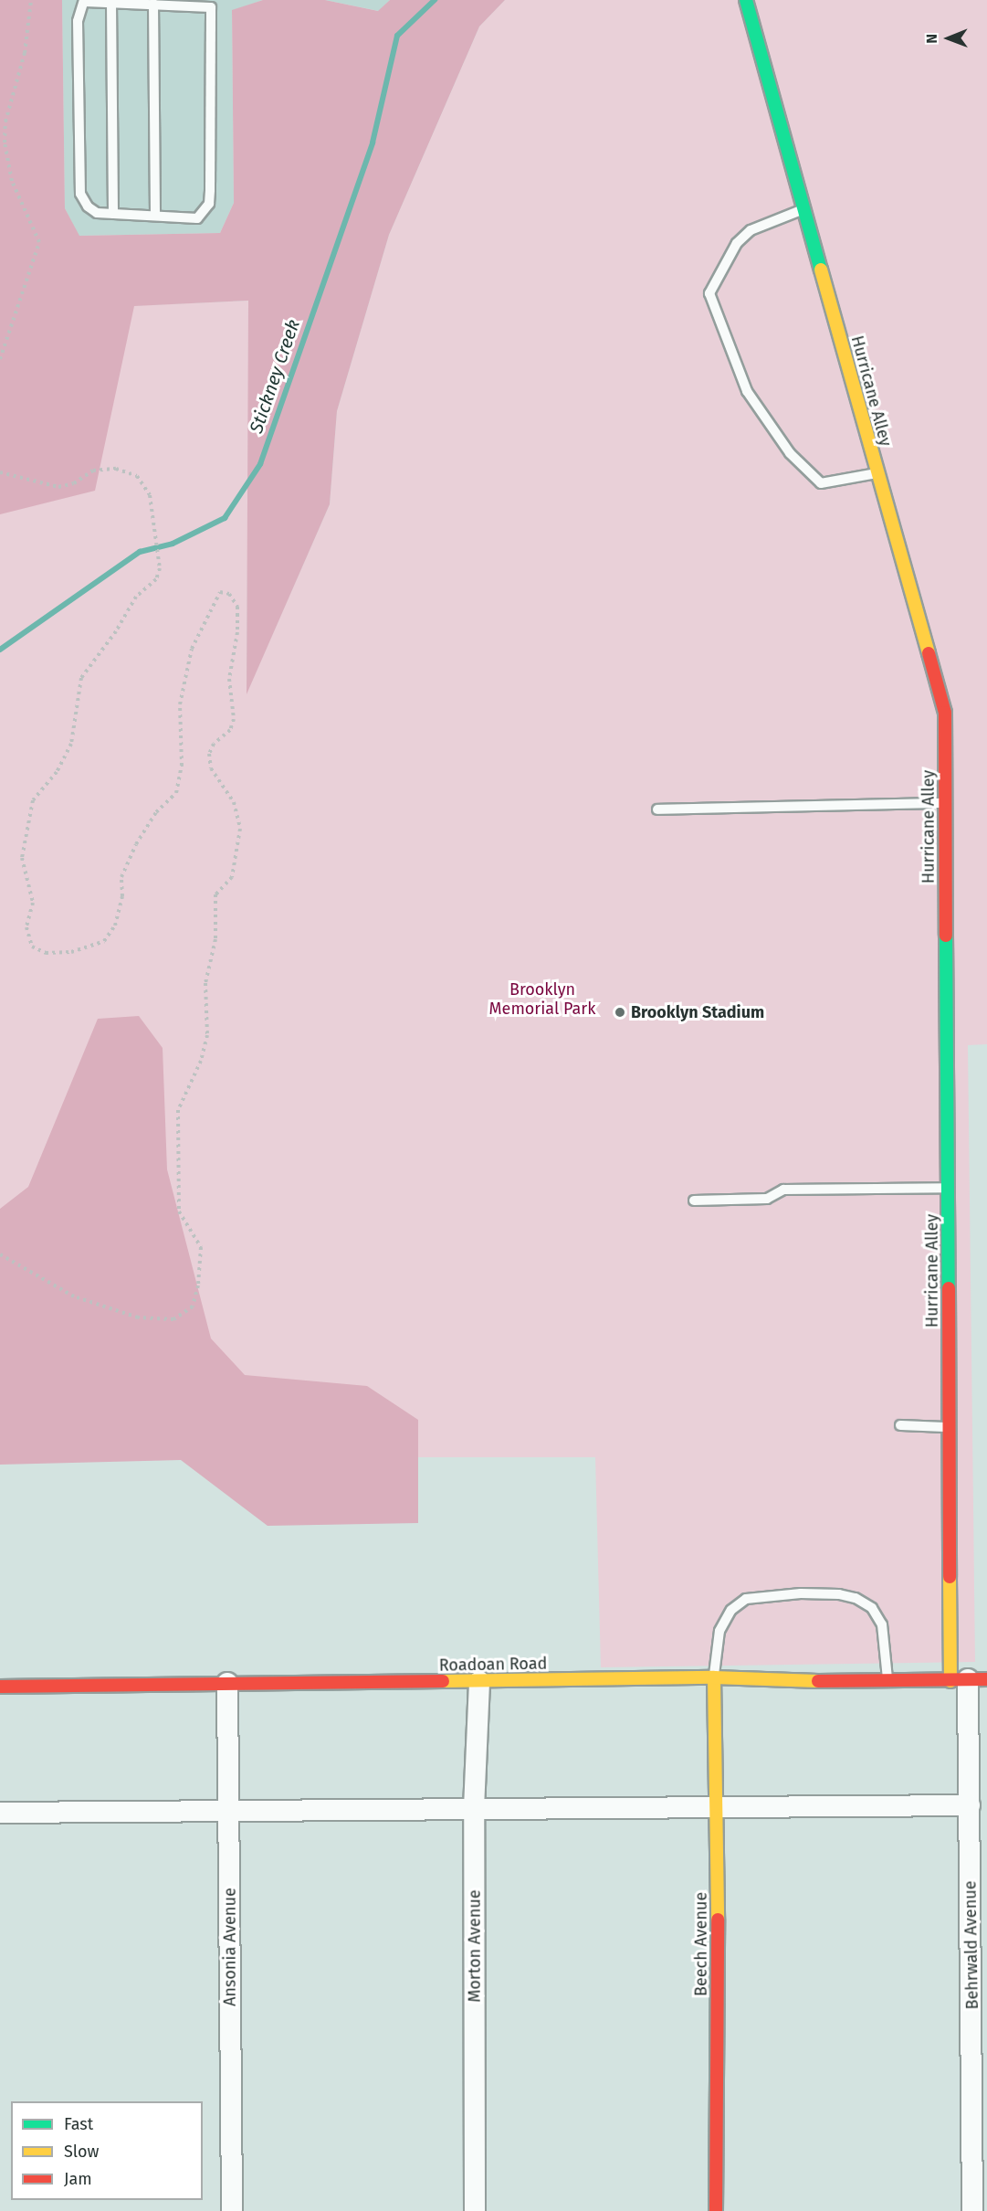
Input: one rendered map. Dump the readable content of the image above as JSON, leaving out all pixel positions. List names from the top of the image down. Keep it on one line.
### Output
{"streets":{"street":["Hurricane Alley","Roadoan Road","Beech Avenue","Behrwald Avenue","Morton Avenue","Ansonia Avenue"]},"crossings":[["Hurricane Alley","Roadoan Road"],["Hurricane Alley","Behrwald Avenue"],["Roadoan Road","Beech Avenue"],["Roadoan Road","Behrwald Avenue"],["Roadoan Road","Morton Avenue"],["Roadoan Road","Ansonia Avenue"]],"water":["Stickney Creek"],"parks":["Brooklyn Memorial Park"],"places":["Brooklyn Stadium"],"legend":["Fast","Slow","Jam"],"north":"left"}
